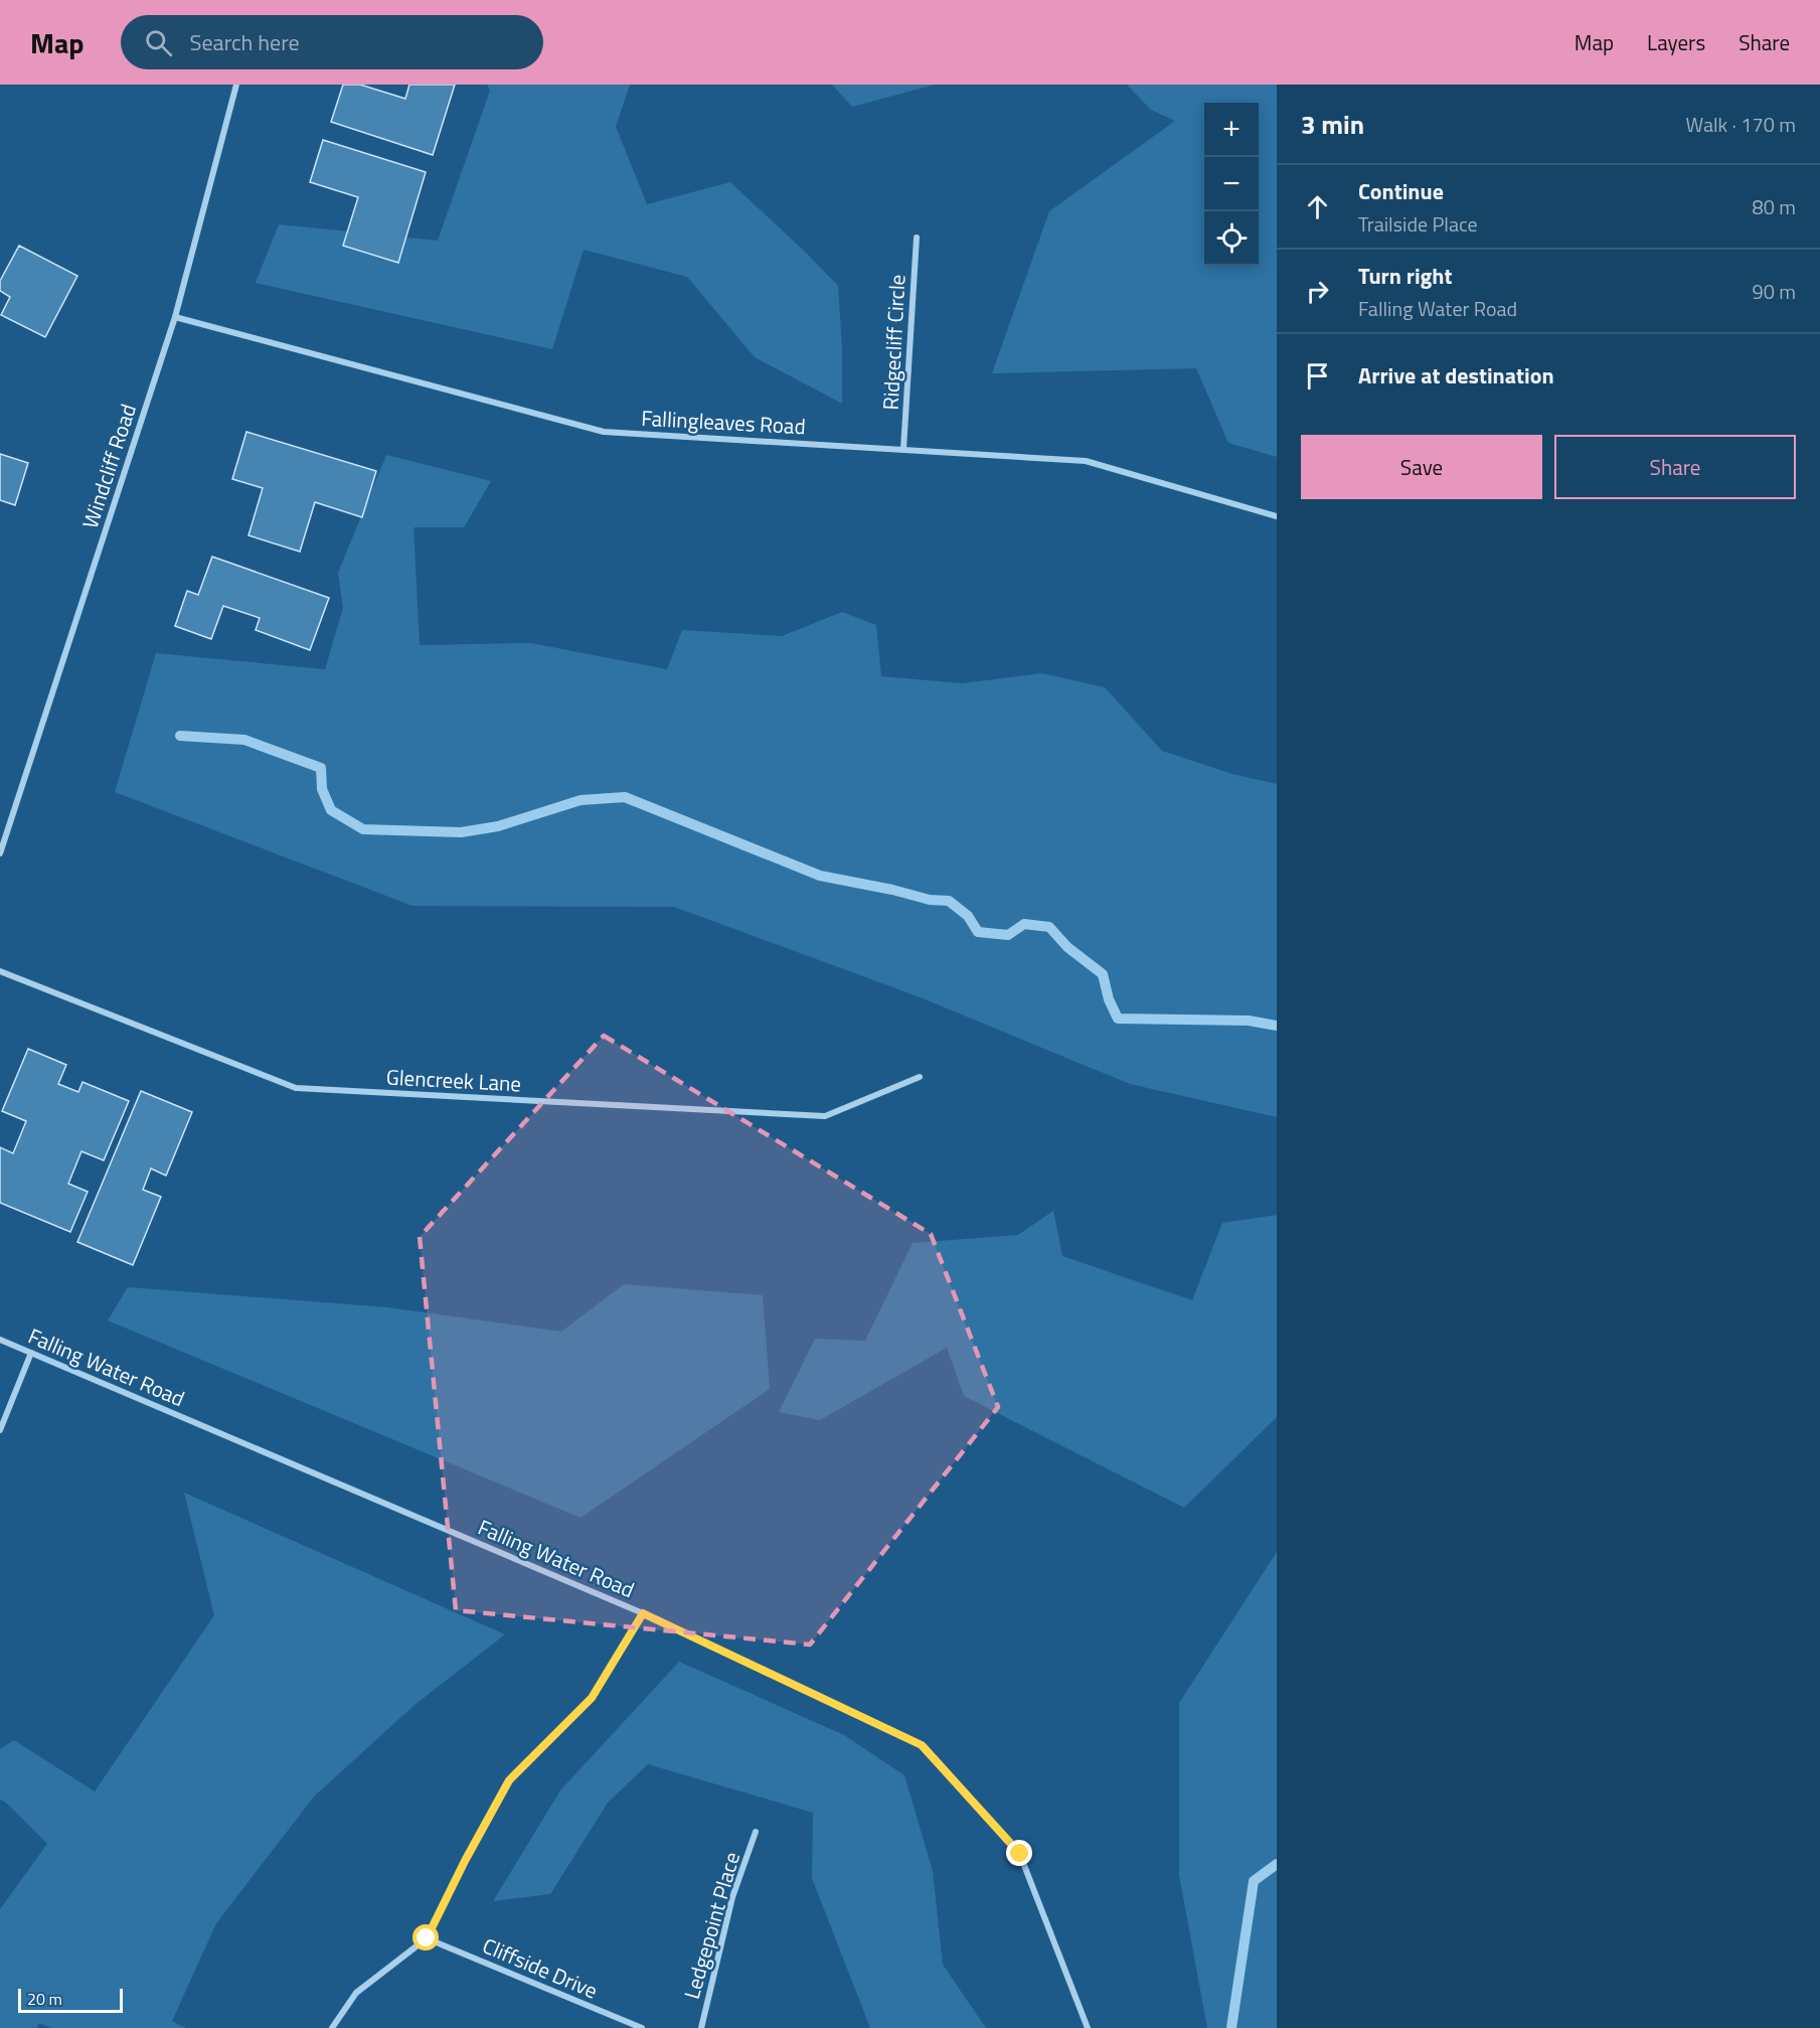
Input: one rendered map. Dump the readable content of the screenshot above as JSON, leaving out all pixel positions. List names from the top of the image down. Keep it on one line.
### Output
{"streets":{"street":["Ridgecliff Circle","Fallingleaves Road","Windcliff Road","Glencreek Lane","Falling Water Road","Ledgepoint Place","Cliffside Drive"]},"crossings":[["Ridgecliff Circle","Fallingleaves Road"],["Fallingleaves Road","Windcliff Road"]],"scale_bar":"20 m","page":{"header":"Map","search":"Search here","nav":["Map","Layers","Share"],"heading":["3 min","Walk · 170 m"],"map_buttons":["+","−"],"list":[["Continue","Trailside Place","80 m"],["Turn right","Falling Water Road","90 m"],"Arrive at destination"],"buttons":["Save","Share"],"scale":"20 m"}}
